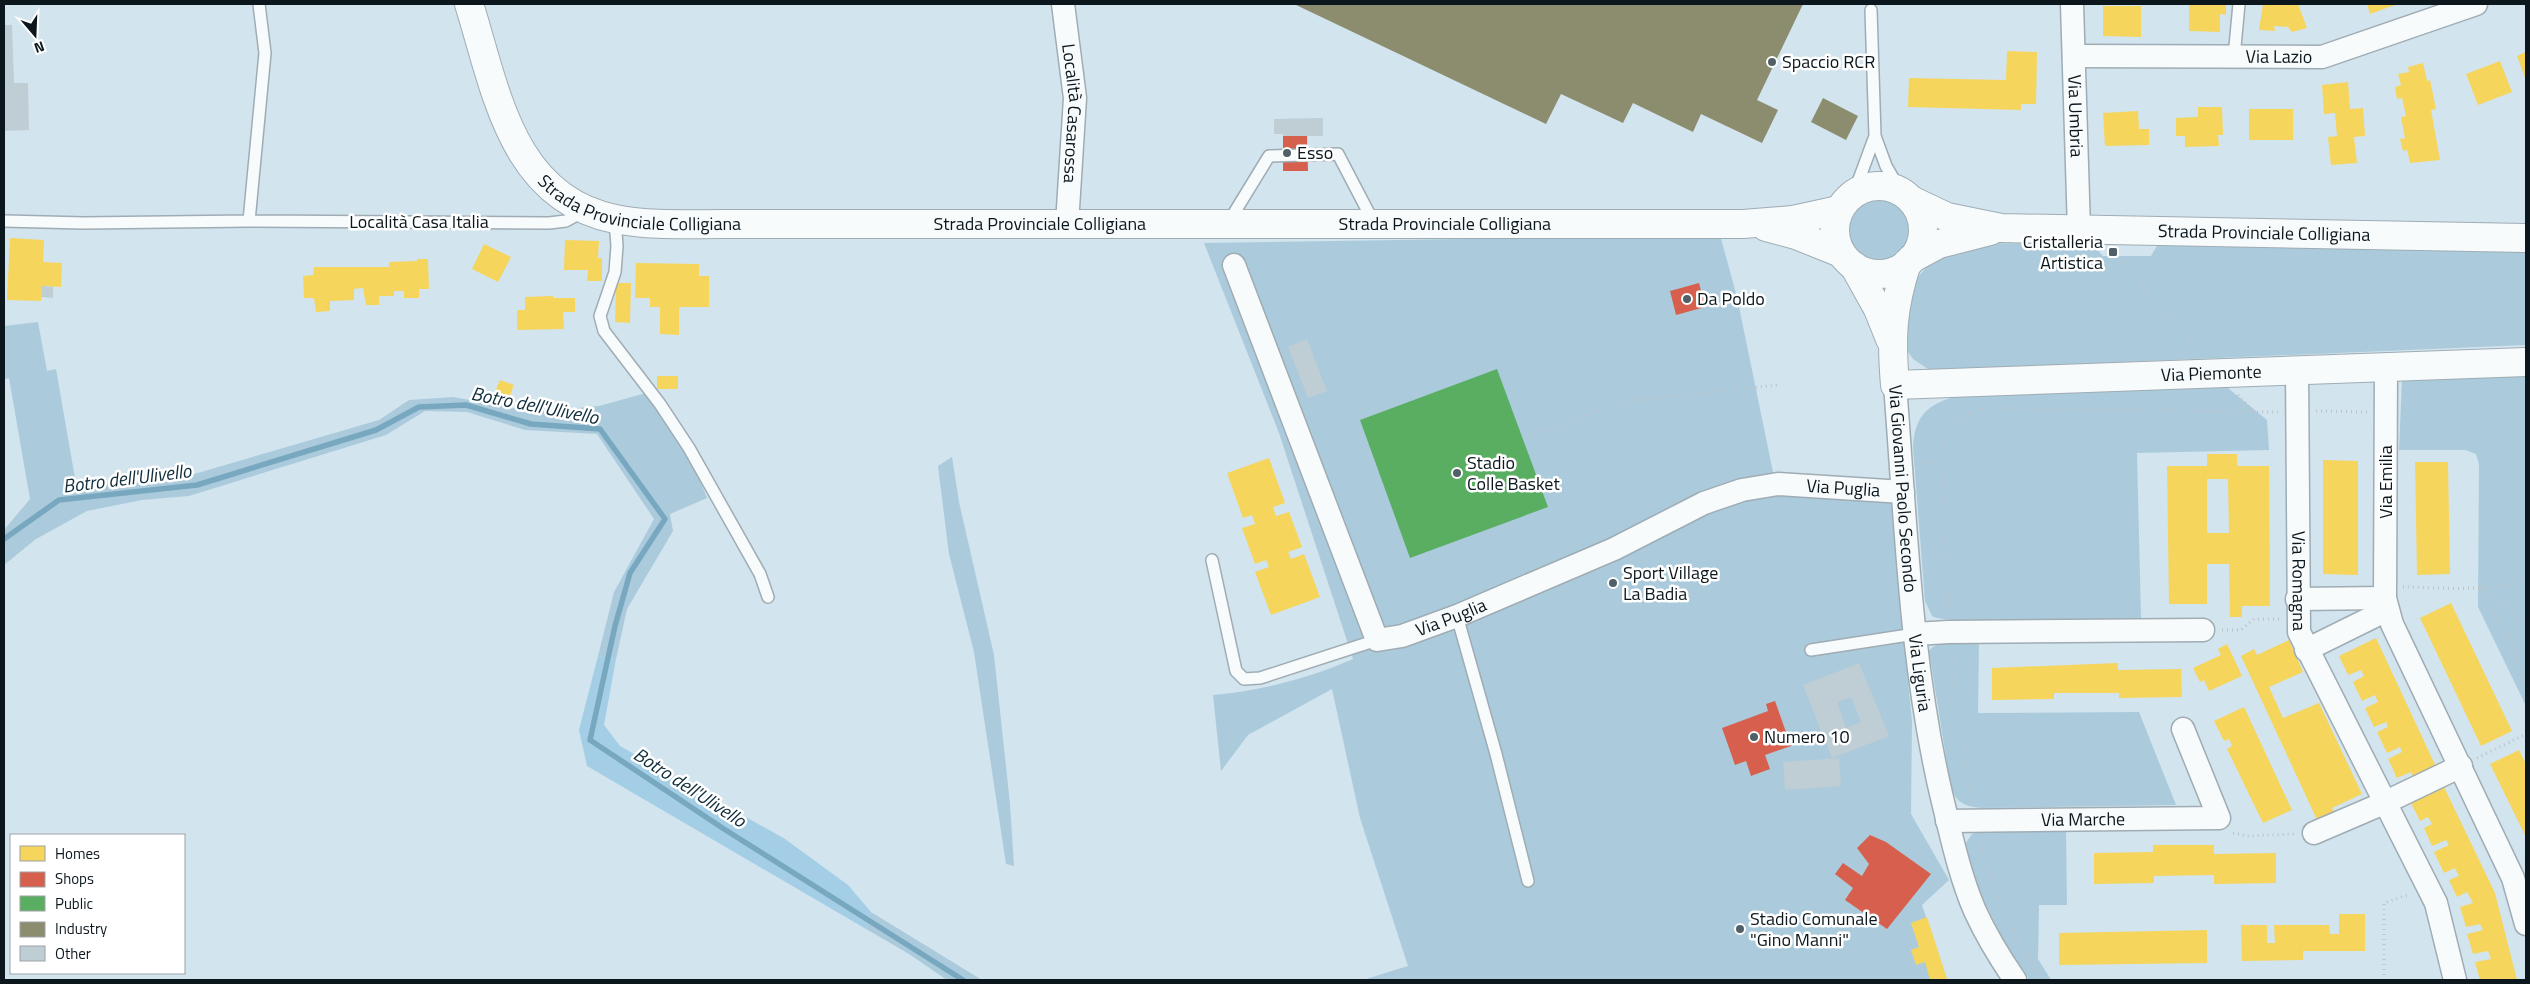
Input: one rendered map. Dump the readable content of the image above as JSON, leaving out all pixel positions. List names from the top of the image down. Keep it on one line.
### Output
{"streets":{"main road":["Strada Provinciale Colligiana","Via Piemonte","Via Giovanni Paolo Secondo"],"street":["Via Lazio","Località Casarossa","Via Umbria","Via Emilia","Via Puglia","Via Romagna","Via Liguria","Via Marche"],"lane":["Località Casa Italia"]},"crossings":[["Via Lazio","Via Umbria"],["Località Casarossa","Strada Provinciale Colligiana"],["Via Umbria","Strada Provinciale Colligiana"],["Strada Provinciale Colligiana","Località Casa Italia"],["Strada Provinciale Colligiana","Via Giovanni Paolo Secondo"],["Via Piemonte","Via Emilia"],["Via Piemonte","Via Giovanni Paolo Secondo"],["Via Piemonte","Via Romagna"],["Via Puglia","Via Giovanni Paolo Secondo"],["Via Giovanni Paolo Secondo","Via Liguria"],["Via Liguria","Via Marche"]],"water":["Botro dell'Ulivello"],"places":{"other":["Spaccio RCR","Esso","Da Poldo","Stadio Colle Basket","Sport Village La Badia","Numero 10","Stadio Comunale \"Gino Manni\""],"transit":["Cristalleria Artistica"]},"legend":["Homes","Shops","Public","Industry","Other"],"north":"bottom"}
